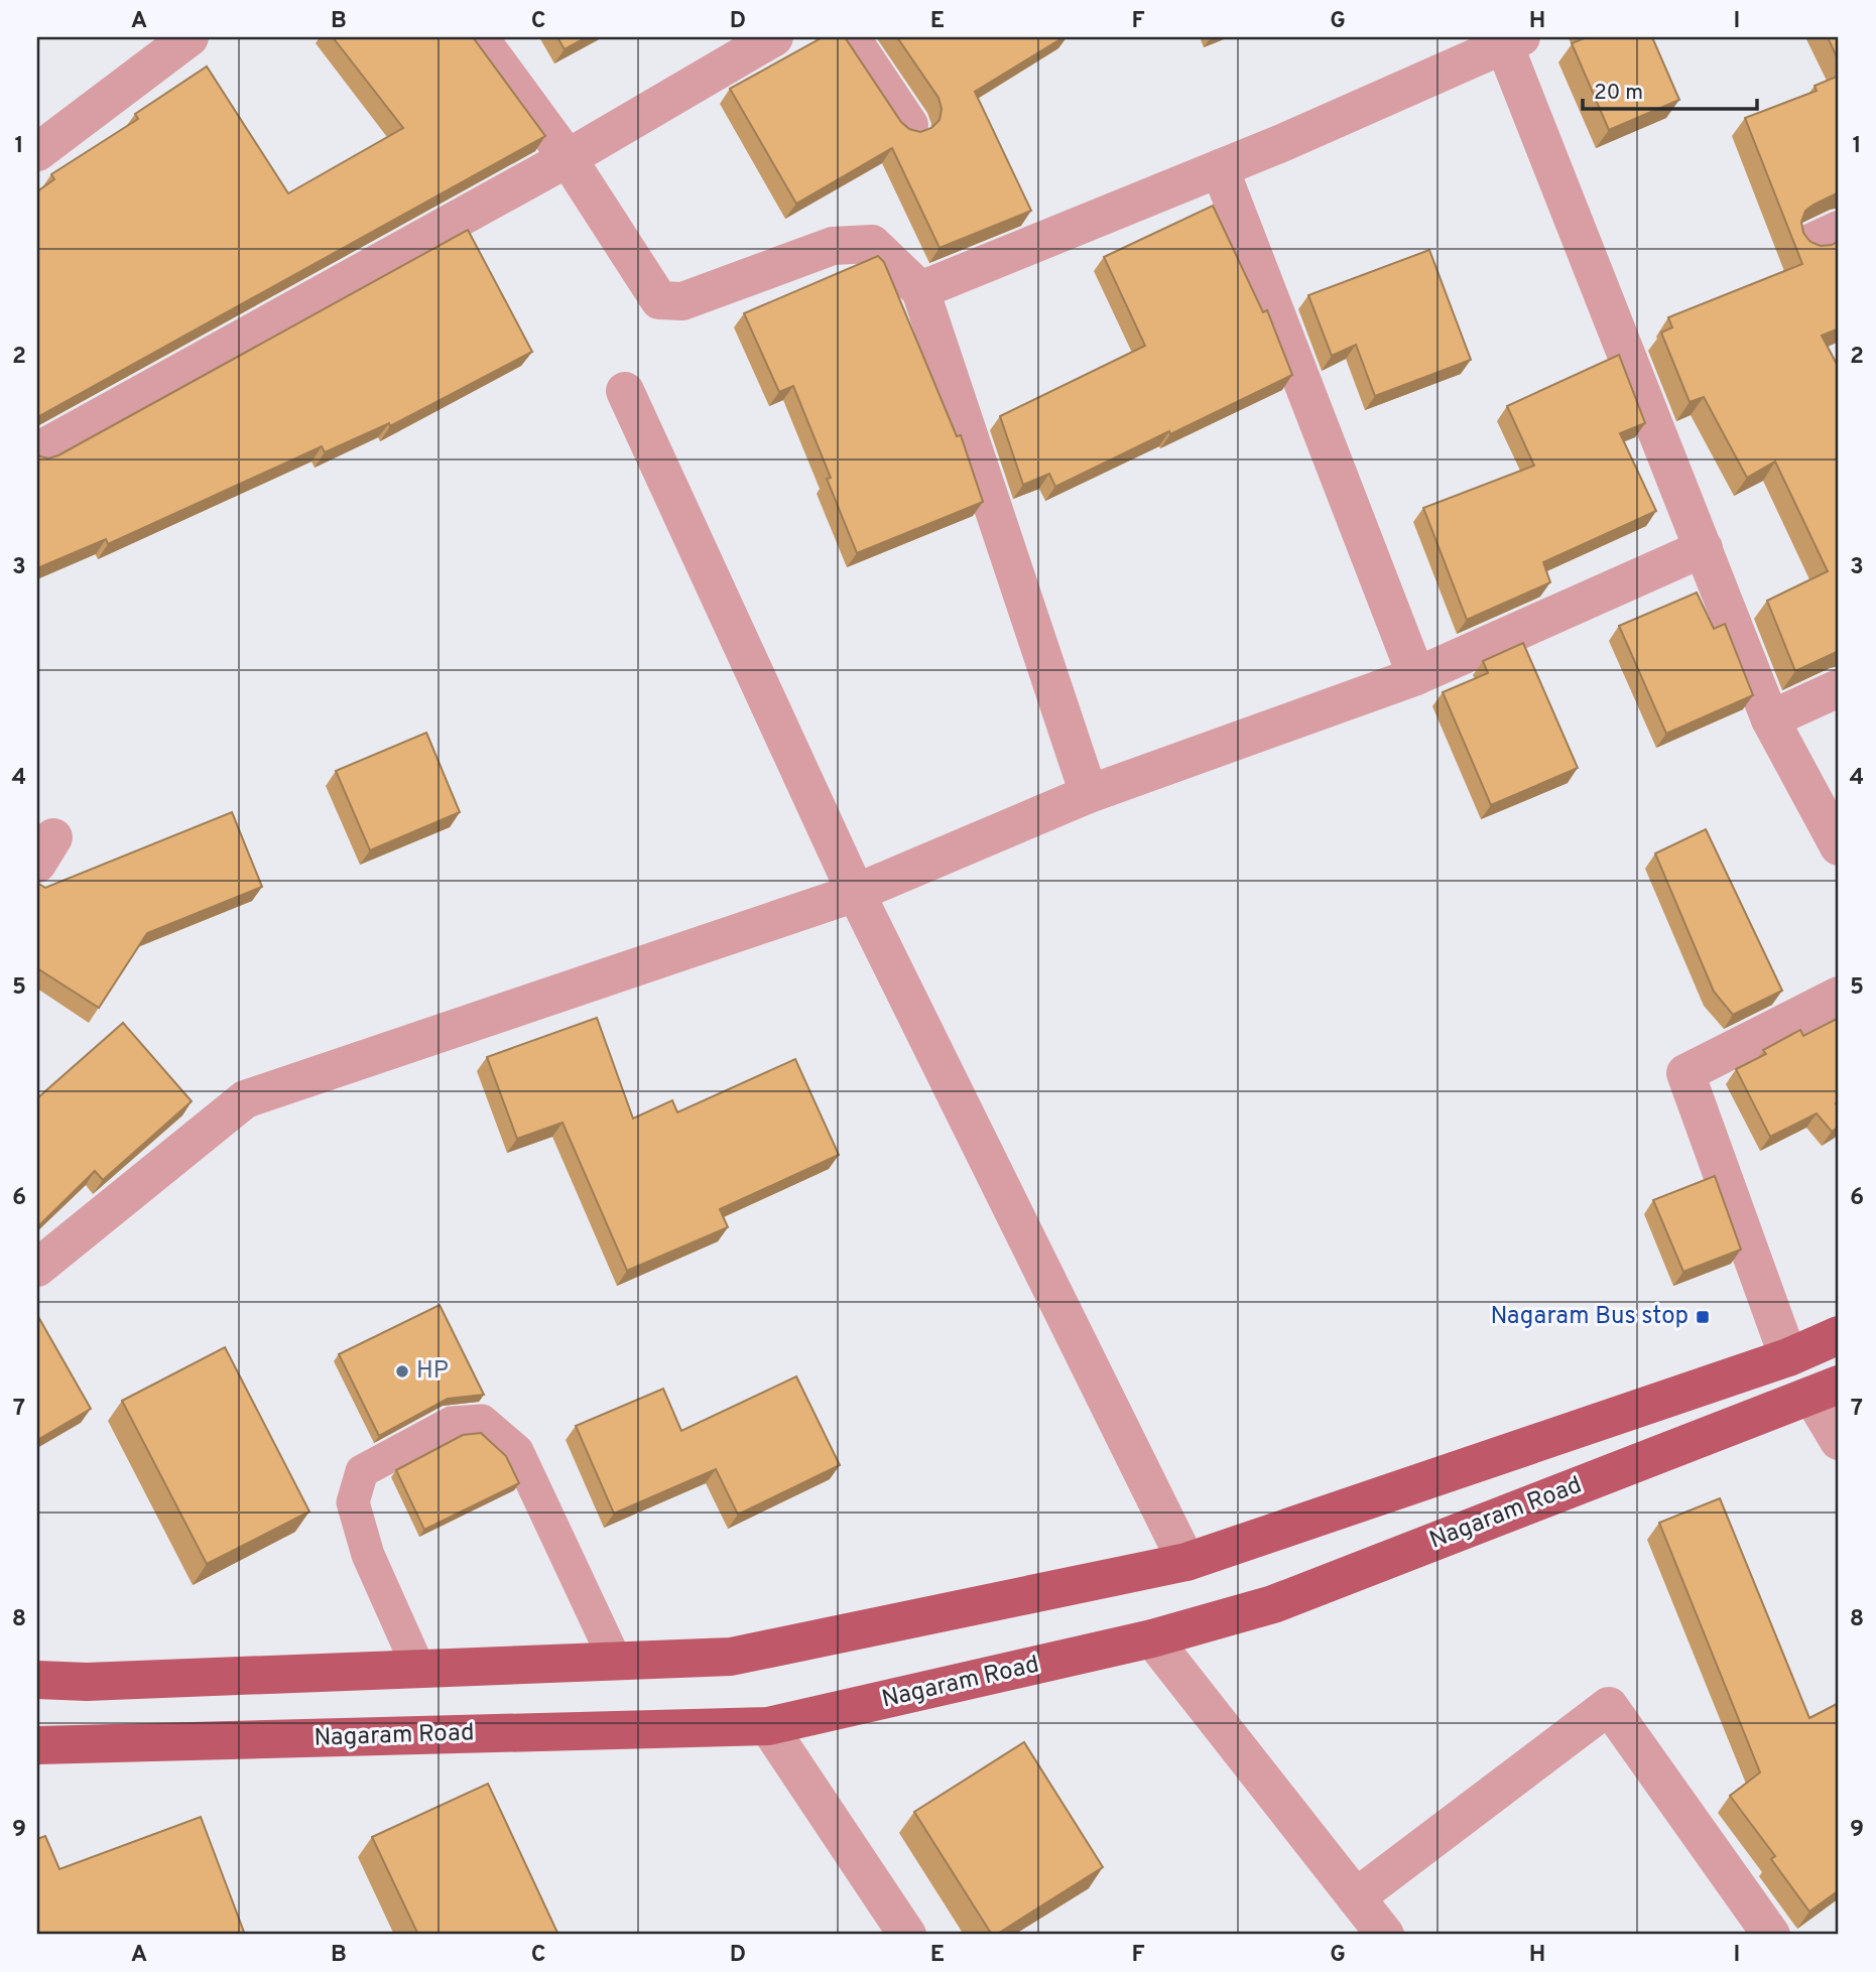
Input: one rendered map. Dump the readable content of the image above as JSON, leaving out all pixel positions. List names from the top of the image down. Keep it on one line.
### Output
{"streets":{"main road":["Nagaram Road"]},"places":{"transit":["Nagaram Bus stop"],"other":["HP"]},"scale_bar":"20 m","grid":{"columns":["A","B","C","D","E","F","G","H","I"],"rows":["1","2","3","4","5","6","7","8","9"]}}
